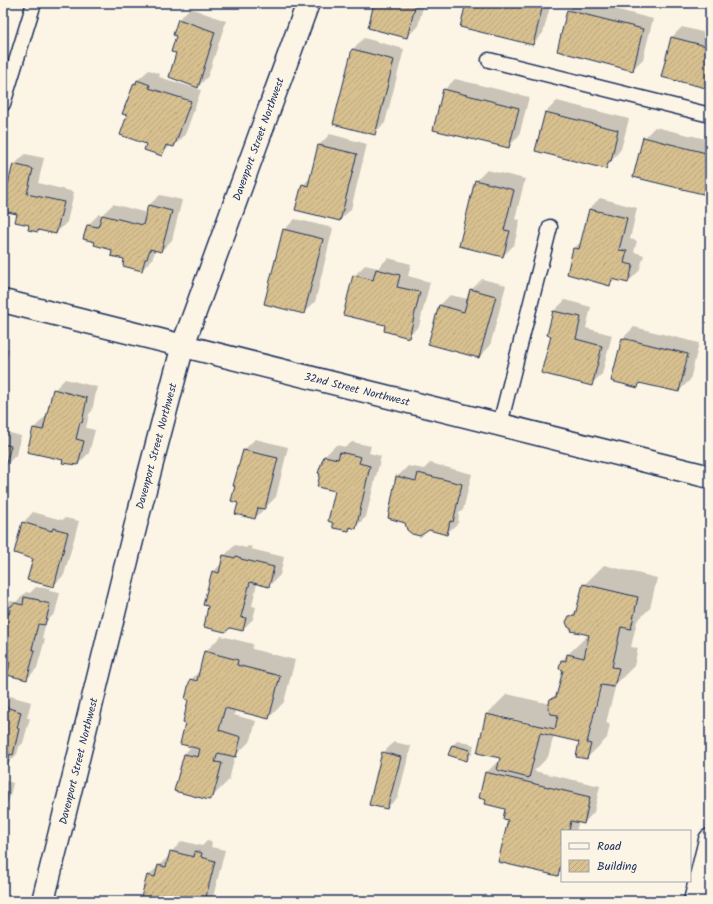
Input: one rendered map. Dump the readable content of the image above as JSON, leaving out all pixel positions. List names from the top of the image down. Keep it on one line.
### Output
{"streets":{"street":["Davenport Street Northwest","32nd Street Northwest"]},"crossings":[["Davenport Street Northwest","32nd Street Northwest"]],"legend":["Road","Building"]}
